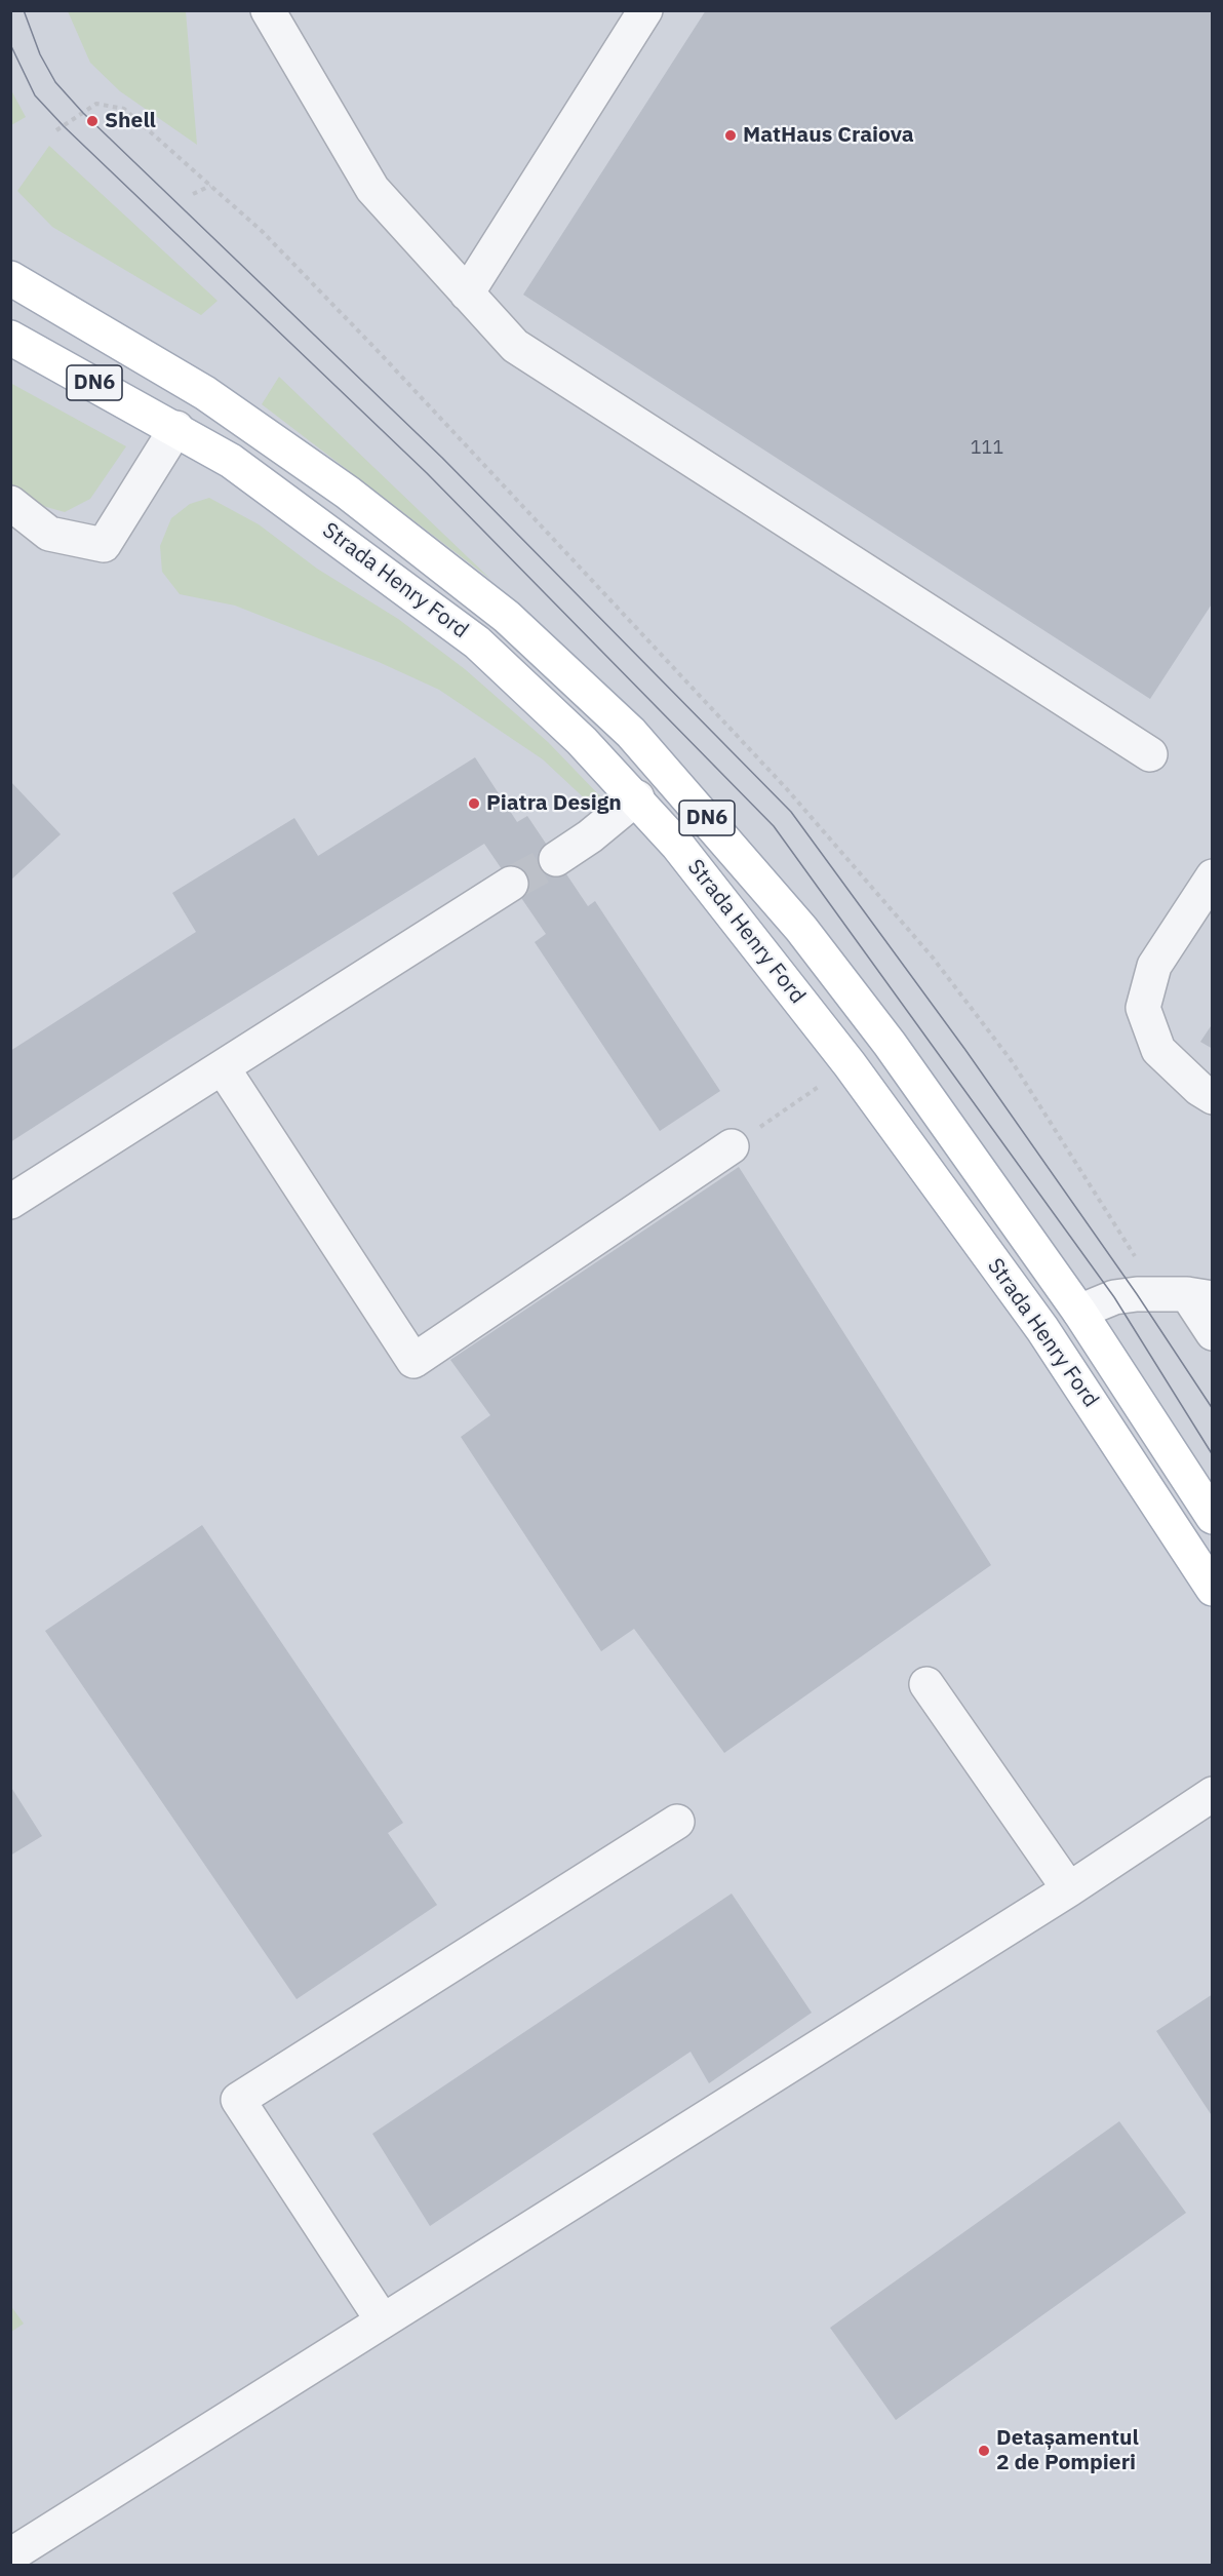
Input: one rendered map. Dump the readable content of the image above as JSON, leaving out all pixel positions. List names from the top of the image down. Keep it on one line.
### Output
{"streets":{"main road":["DN6","Strada Henry Ford"]},"places":["Shell","MatHaus Craiova","Piatra Design","Detașamentul 2 de Pompieri"],"house_numbers":["111"]}
